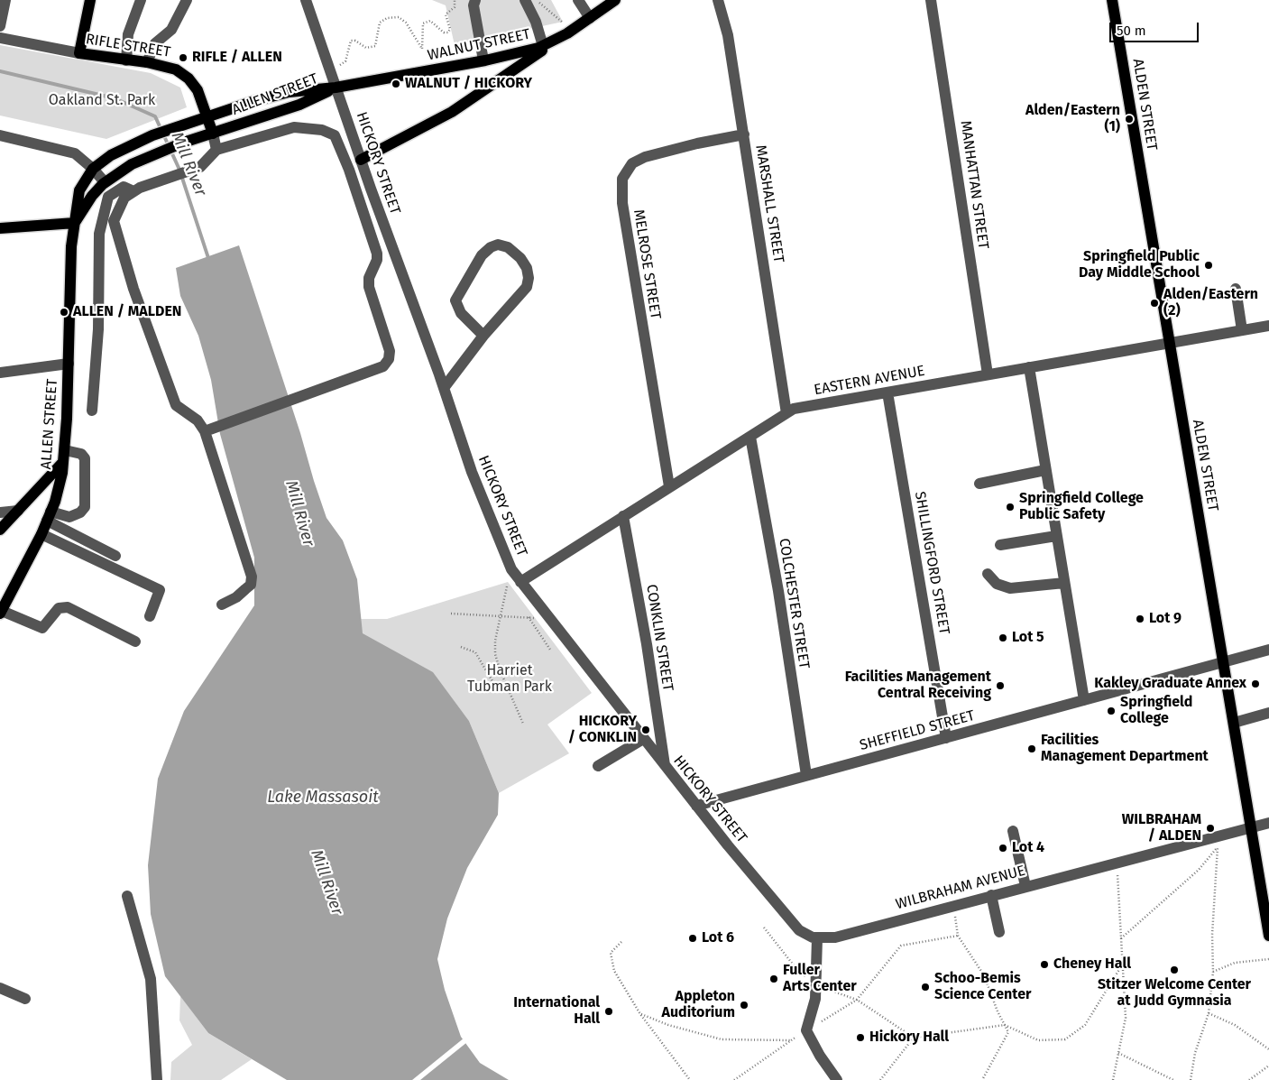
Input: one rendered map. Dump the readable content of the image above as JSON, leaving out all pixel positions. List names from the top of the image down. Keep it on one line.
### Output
{"streets":{"main road":["WALNUT STREET","RIFLE STREET","ALLEN STREET","ALDEN STREET"],"street":["HICKORY STREET","MANHATTAN STREET","MARSHALL STREET","MELROSE STREET","EASTERN AVENUE","SHILLINGFORD STREET","COLCHESTER STREET","CONKLIN STREET","SHEFFIELD STREET","WILBRAHAM AVENUE"]},"crossings":[["WALNUT STREET","ALLEN STREET"],["WALNUT STREET","HICKORY STREET"],["RIFLE STREET","ALLEN STREET"],["ALLEN STREET","HICKORY STREET"],["ALDEN STREET","EASTERN AVENUE"],["ALDEN STREET","SHEFFIELD STREET"],["ALDEN STREET","WILBRAHAM AVENUE"],["HICKORY STREET","EASTERN AVENUE"],["HICKORY STREET","CONKLIN STREET"],["HICKORY STREET","SHEFFIELD STREET"],["HICKORY STREET","WILBRAHAM AVENUE"],["MANHATTAN STREET","EASTERN AVENUE"],["MARSHALL STREET","MELROSE STREET"],["MARSHALL STREET","EASTERN AVENUE"],["MELROSE STREET","EASTERN AVENUE"],["EASTERN AVENUE","SHILLINGFORD STREET"],["EASTERN AVENUE","COLCHESTER STREET"],["EASTERN AVENUE","CONKLIN STREET"],["SHILLINGFORD STREET","SHEFFIELD STREET"],["COLCHESTER STREET","SHEFFIELD STREET"]],"water":["Mill River","Lake Massasoit"],"parks":["Oakland St. Park","Harriet Tubman Park"],"places":["RIFLE / ALLEN","WALNUT / HICKORY","Alden/Eastern (1)","Springfield Public Day Middle School","Alden/Eastern (2)","ALLEN / MALDEN","Springfield College Public Safety","Lot 9","Lot 5","Kakley Graduate Annex","Facilities Management Central Receiving","Springfield College","HICKORY / CONKLIN","Facilities Management Department","WILBRAHAM / ALDEN","Lot 4","Lot 6","Cheney Hall","Stitzer Welcome Center at Judd Gymnasia","Fuller Arts Center","Schoo-Bemis Science Center","Appleton Auditorium","International Hall","Hickory Hall"],"scale_bar":"50 m"}
